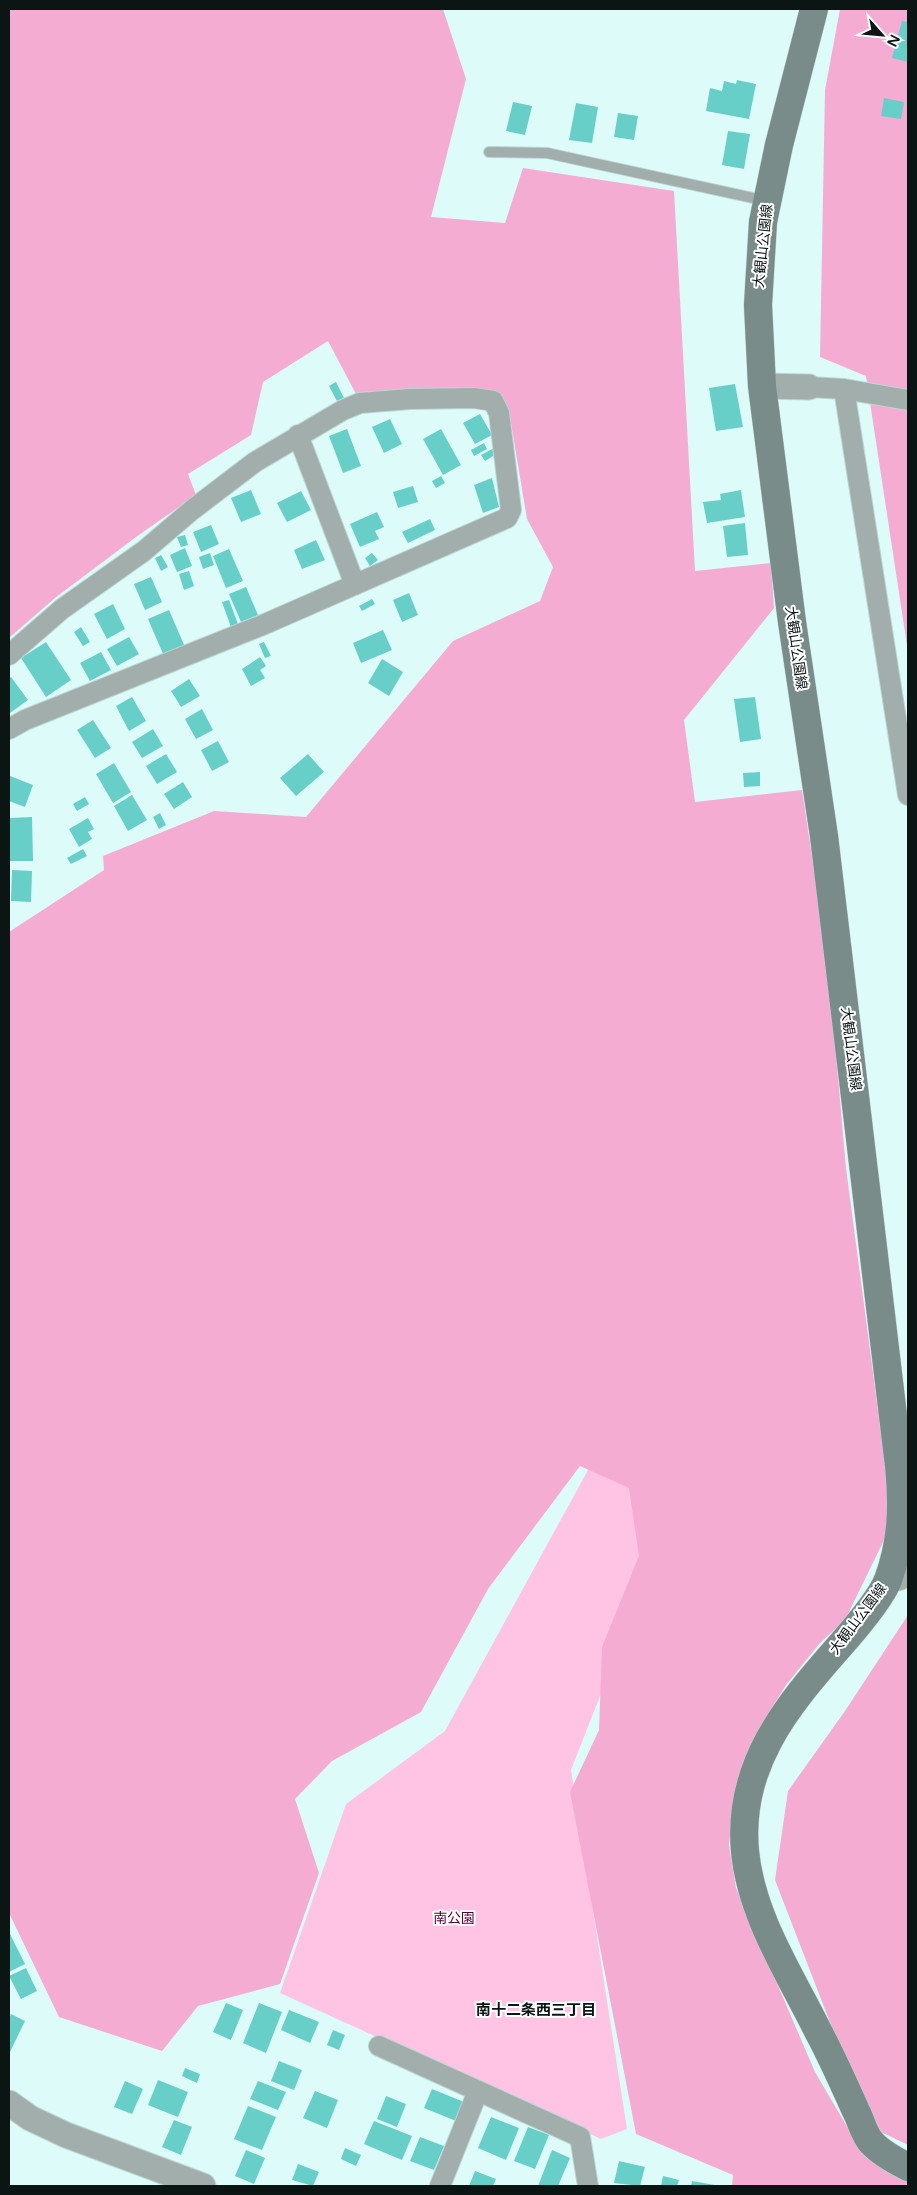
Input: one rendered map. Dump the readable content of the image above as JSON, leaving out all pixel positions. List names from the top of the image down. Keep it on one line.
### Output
{"streets":{"main road":["大観山公園線"]},"districts":["南十二条西三丁目"],"parks":["南公園"],"north":"bottom right"}
